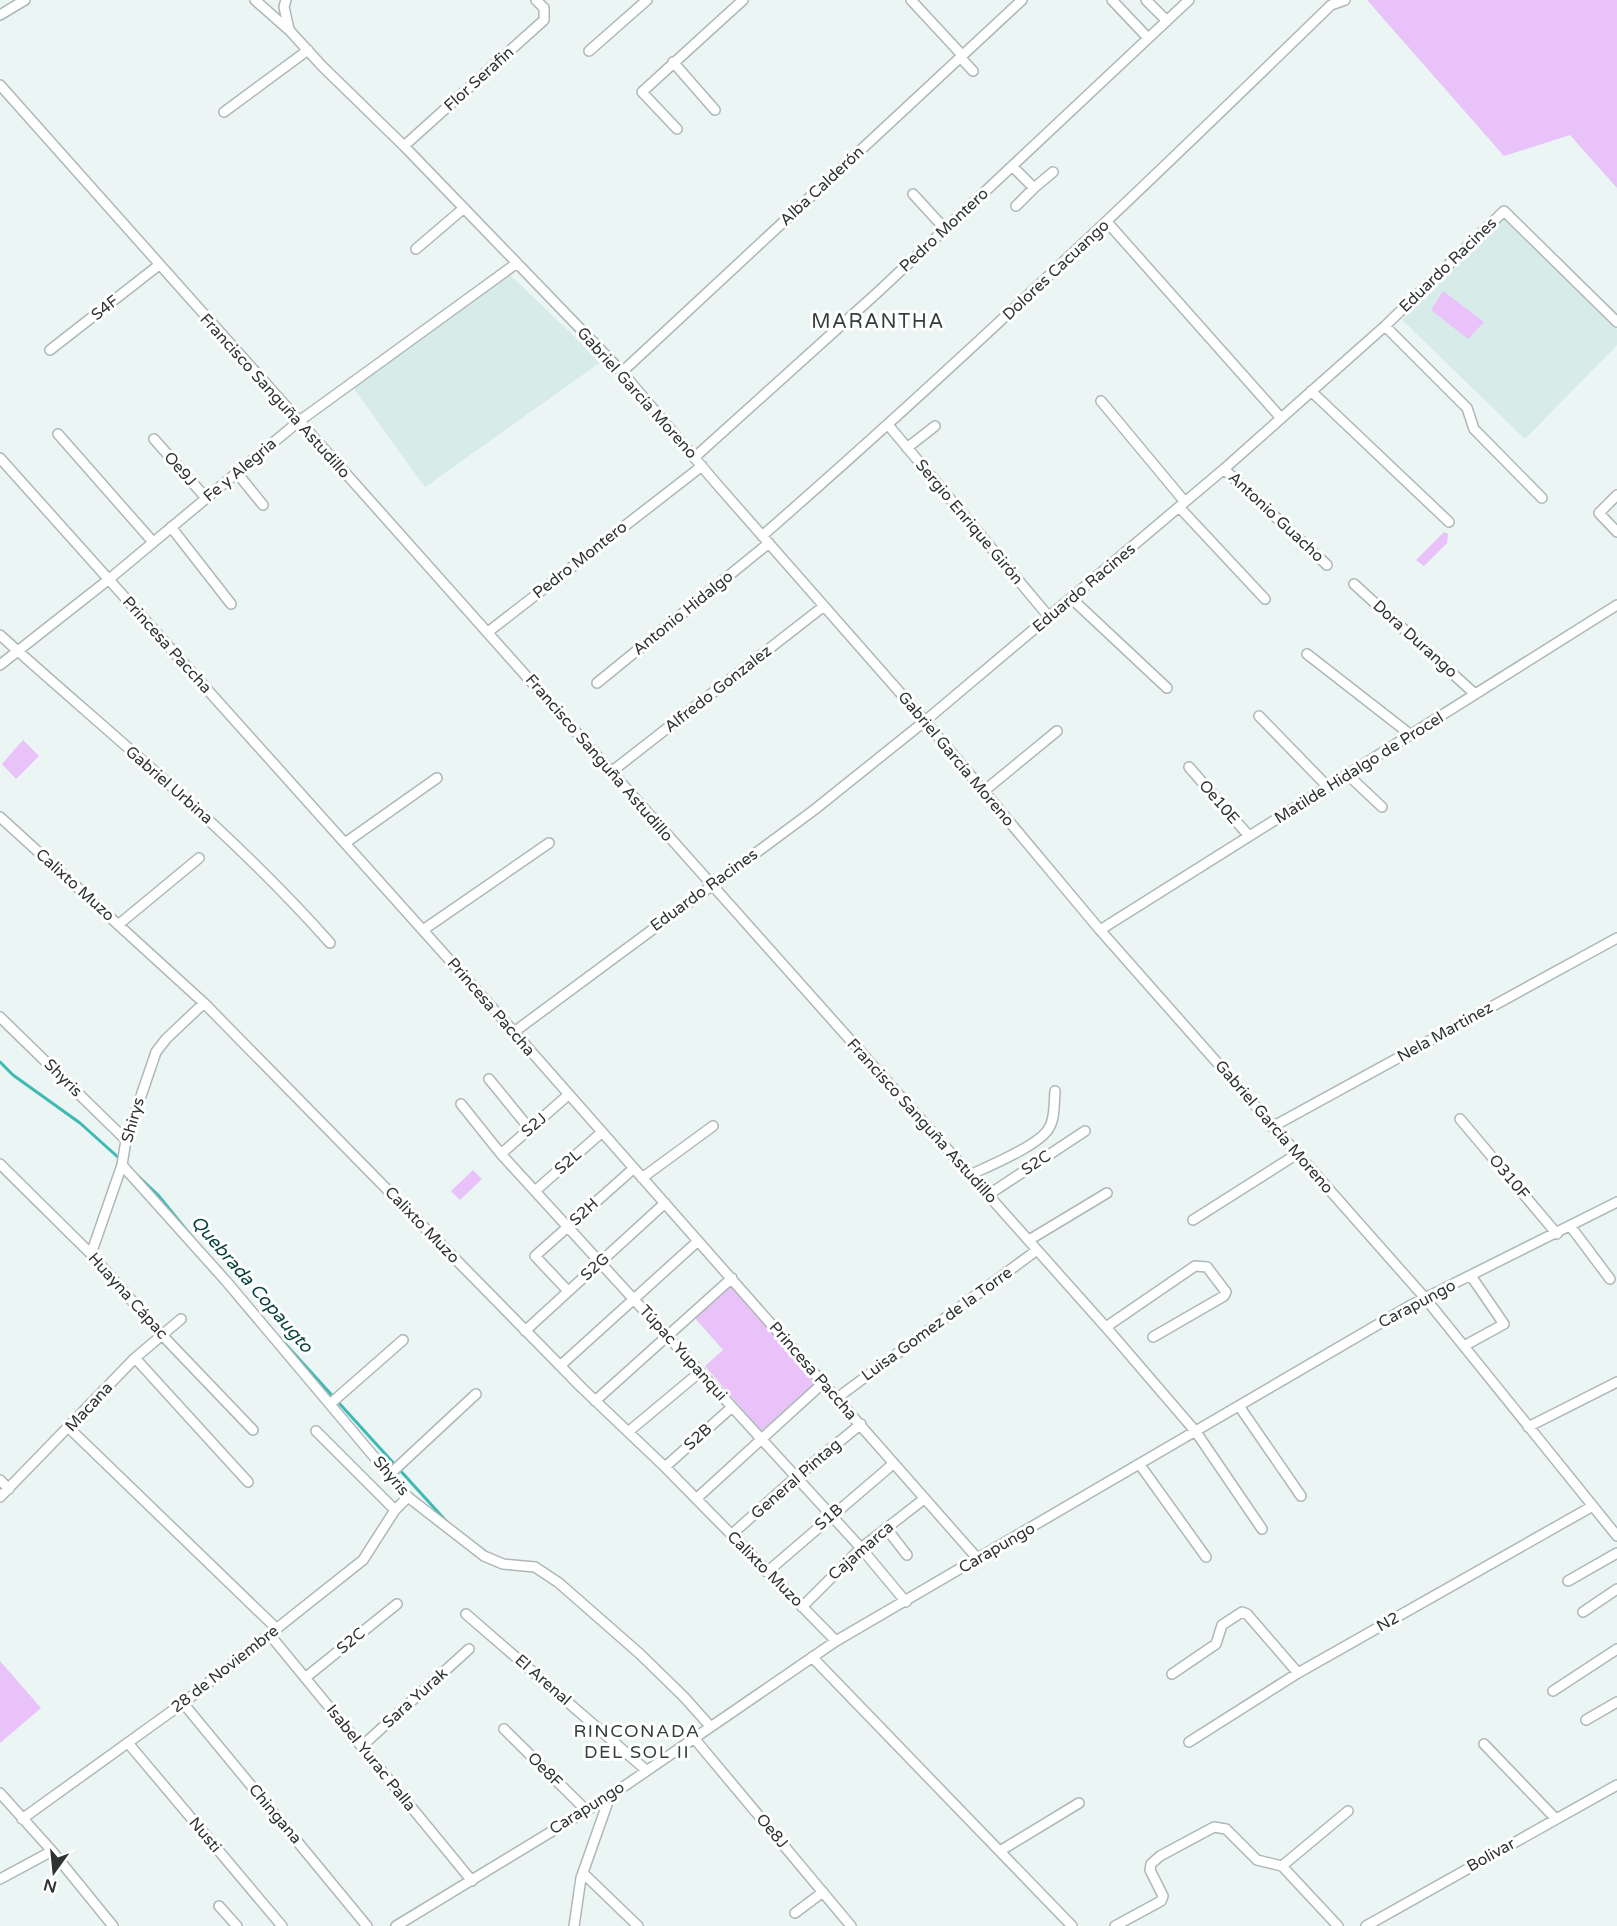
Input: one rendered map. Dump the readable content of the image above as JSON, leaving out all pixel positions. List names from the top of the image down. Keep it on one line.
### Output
{"streets":{"street":["Flor Serafin","Alba Calderón","Pedro Montero","Eduardo Racines","Dolores Cacuango","S4F","Gabriel García Moreno","Francisco Sanguña Astudillo","Oe9J","Fe y Alegria","Antonio Guacho","Sergio Enrique Girón","Antonio Hidalgo","Dora Durango","Princesa Paccha","Alfredo Gonzalez","Matilde Hidalgo de Procel","Gabriel Urbina","Oe10E","Calixto Muzo","Nela Martinez","Shyris","Shirys","S2J","S2L","S2C","O310F","S2H","S2G","Huayna Cápac","Carapungo","Luisa Gomez de la Torre","Túpac Yupanqui","Macana","S2B","General Pintag","S1B","Cajamarca","N2","28 de Noviembre","El Arenal","Sara Yurak","Isabel Yurac Palla","Oe8F","Chingana","Oe8J","Nusti","Bolivar"]},"crossings":[["Flor Serafin","Gabriel García Moreno"],["Alba Calderón","Gabriel García Moreno"],["Pedro Montero","Gabriel García Moreno"],["Pedro Montero","Francisco Sanguña Astudillo"],["Eduardo Racines","Gabriel García Moreno"],["Eduardo Racines","Francisco Sanguña Astudillo"],["Eduardo Racines","Antonio Guacho"],["Eduardo Racines","Sergio Enrique Girón"],["Eduardo Racines","Princesa Paccha"],["Dolores Cacuango","Gabriel García Moreno"],["Dolores Cacuango","Sergio Enrique Girón"],["Dolores Cacuango","Antonio Hidalgo"],["S4F","Francisco Sanguña Astudillo"],["Gabriel García Moreno","Fe y Alegria"],["Gabriel García Moreno","Antonio Hidalgo"],["Gabriel García Moreno","Alfredo Gonzalez"],["Gabriel García Moreno","Matilde Hidalgo de Procel"],["Gabriel García Moreno","Nela Martinez"],["Gabriel García Moreno","Carapungo"],["Gabriel García Moreno","N2"],["Francisco Sanguña Astudillo","Fe y Alegria"],["Francisco Sanguña Astudillo","Alfredo Gonzalez"],["Francisco Sanguña Astudillo","S2C"],["Francisco Sanguña Astudillo","Carapungo"],["Francisco Sanguña Astudillo","Luisa Gomez de la Torre"],["Oe9J","Fe y Alegria"],["Fe y Alegria","Princesa Paccha"],["Fe y Alegria","Gabriel Urbina"],["Dora Durango","Matilde Hidalgo de Procel"],["Princesa Paccha","S2J"],["Princesa Paccha","S2L"],["Princesa Paccha","S2H"],["Princesa Paccha","S2G"],["Princesa Paccha","Carapungo"],["Princesa Paccha","Luisa Gomez de la Torre"],["Princesa Paccha","General Pintag"],["Princesa Paccha","S1B"],["Princesa Paccha","Cajamarca"],["Matilde Hidalgo de Procel","Oe10E"],["Calixto Muzo","Shirys"],["Calixto Muzo","S2G"],["Calixto Muzo","Carapungo"],["Calixto Muzo","S2B"],["Calixto Muzo","General Pintag"],["Calixto Muzo","S1B"],["Calixto Muzo","Cajamarca"],["Shyris","Shirys"],["Shyris","Carapungo"],["Shyris","28 de Noviembre"],["Shirys","Huayna Cápac"],["S2J","Túpac Yupanqui"],["S2L","Túpac Yupanqui"],["S2C","Isabel Yurac Palla"],["O310F","Carapungo"],["S2H","S2G"],["S2H","Túpac Yupanqui"],["S2G","Túpac Yupanqui"],["Huayna Cápac","Macana"],["Carapungo","Túpac Yupanqui"],["Carapungo","El Arenal"],["Carapungo","Isabel Yurac Palla"],["Carapungo","Oe8F"],["Carapungo","Oe8J"],["Túpac Yupanqui","S2B"],["Túpac Yupanqui","General Pintag"],["Túpac Yupanqui","S1B"],["Túpac Yupanqui","Cajamarca"],["Macana","Isabel Yurac Palla"],["28 de Noviembre","Isabel Yurac Palla"],["28 de Noviembre","Chingana"],["28 de Noviembre","Nusti"],["Sara Yurak","Isabel Yurac Palla"]],"districts":["MARANTHA","RINCONADA DEL SOL II"],"water":["Quebrada Copaugto"],"north":"bottom"}
